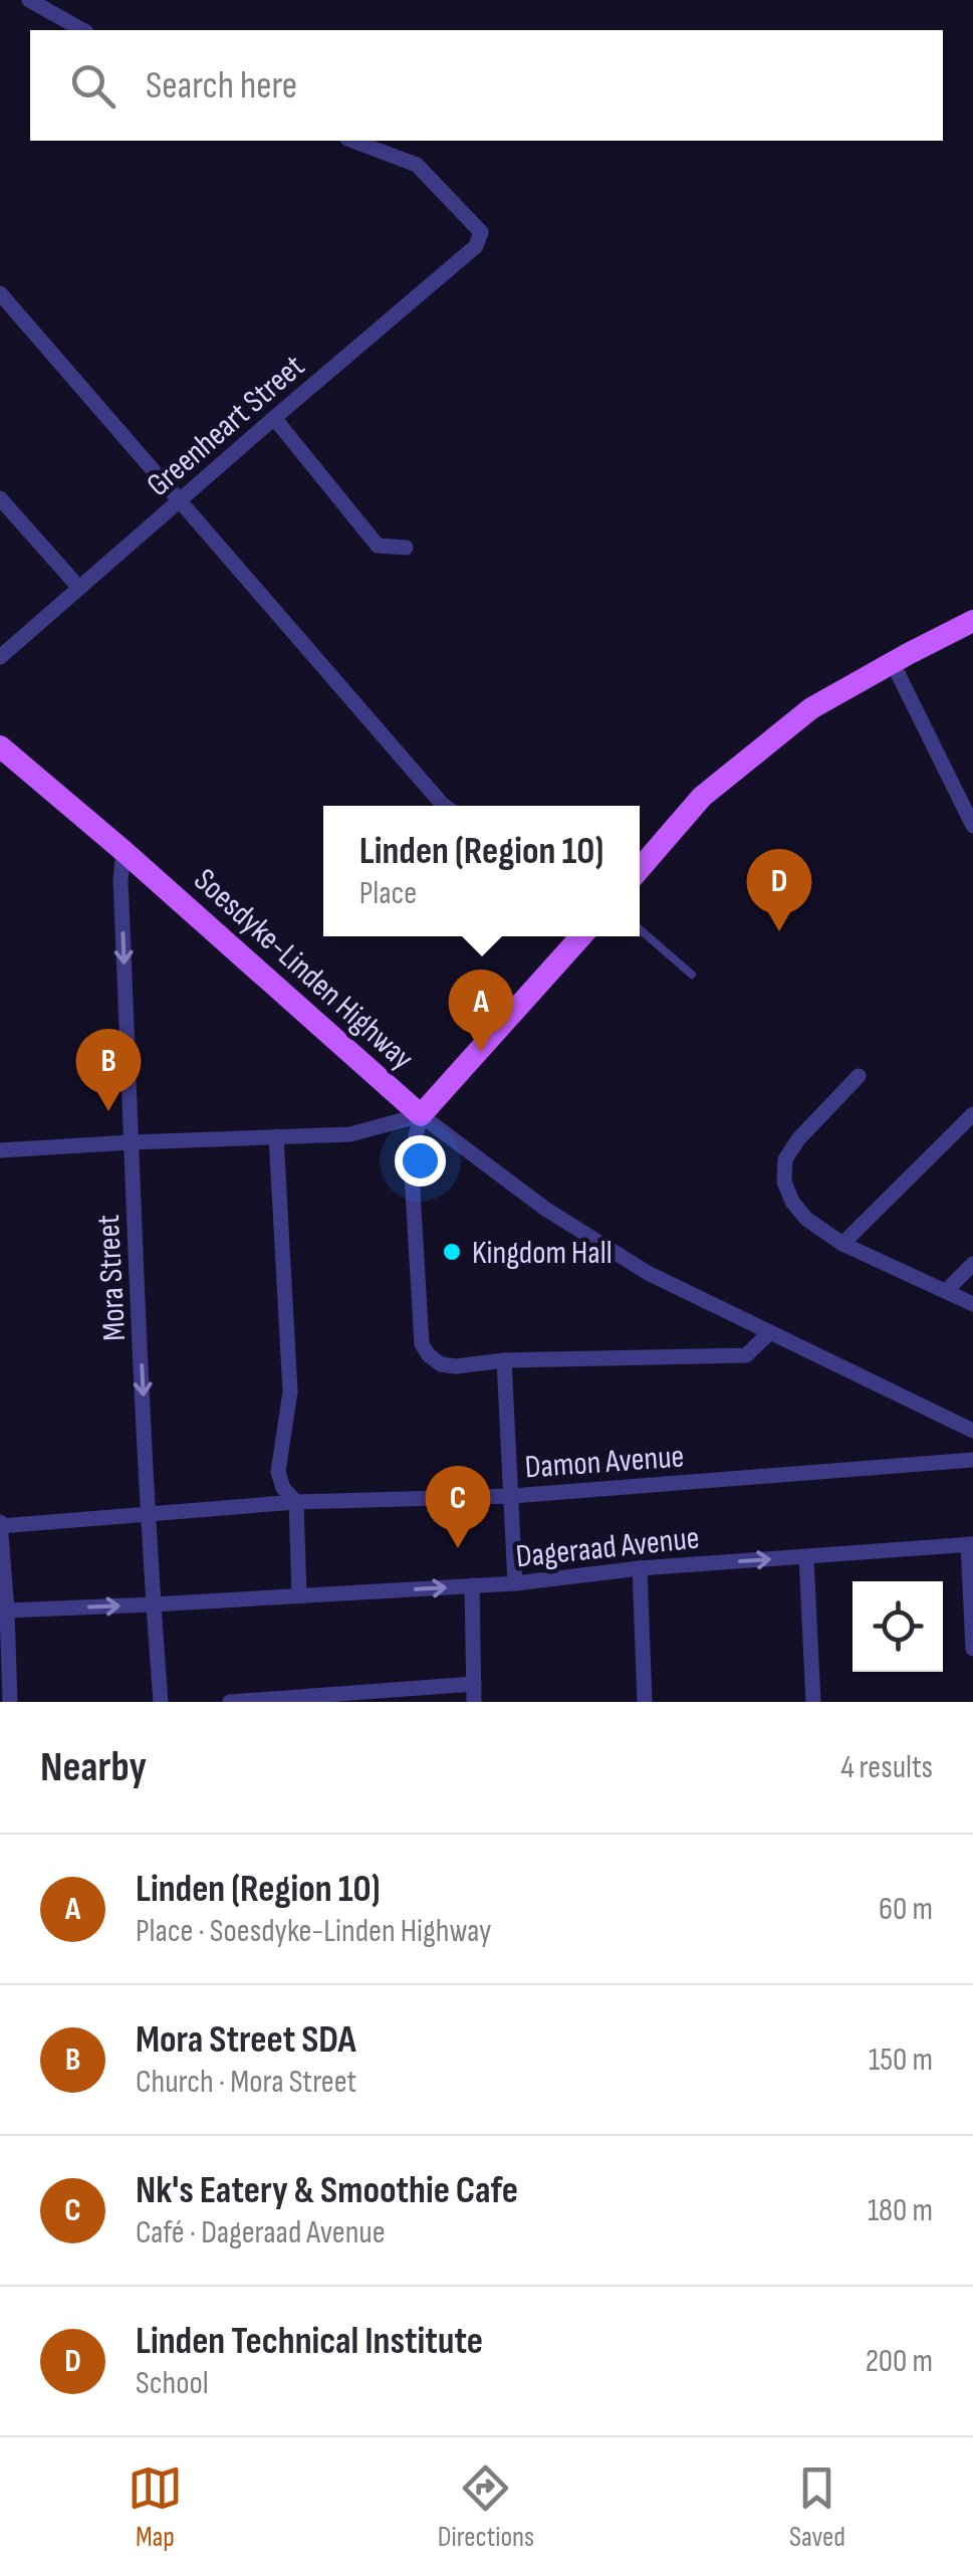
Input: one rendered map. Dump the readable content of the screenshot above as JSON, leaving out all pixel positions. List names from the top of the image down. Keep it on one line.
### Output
{"streets":{"main road":["Soesdyke-Linden Highway"],"street":["Greenheart Street","Mora Street","Damon Avenue","Dageraad Avenue"]},"crossings":[["Soesdyke-Linden Highway","Mora Street"],["Mora Street","Damon Avenue"],["Mora Street","Dageraad Avenue"]],"one_way":["Mora Street"],"places":["Kingdom Hall"],"page":{"search":"Search here","popup":["Linden (Region 10)","Place"],"pins":["D","A","B","C"],"heading":["Nearby","4 results"],"list":[{"mark":"A","name":"Linden (Region 10)","note":"Place · Soesdyke-Linden Highway","value":"60 m"},{"mark":"B","name":"Mora Street SDA","note":"Church · Mora Street","value":"150 m"},{"mark":"C","name":"Nk's Eatery & Smoothie Cafe","note":"Café · Dageraad Avenue","value":"180 m"},{"mark":"D","name":"Linden Technical Institute","note":"School","value":"200 m"}],"nav":["Map","Directions","Saved"]}}
